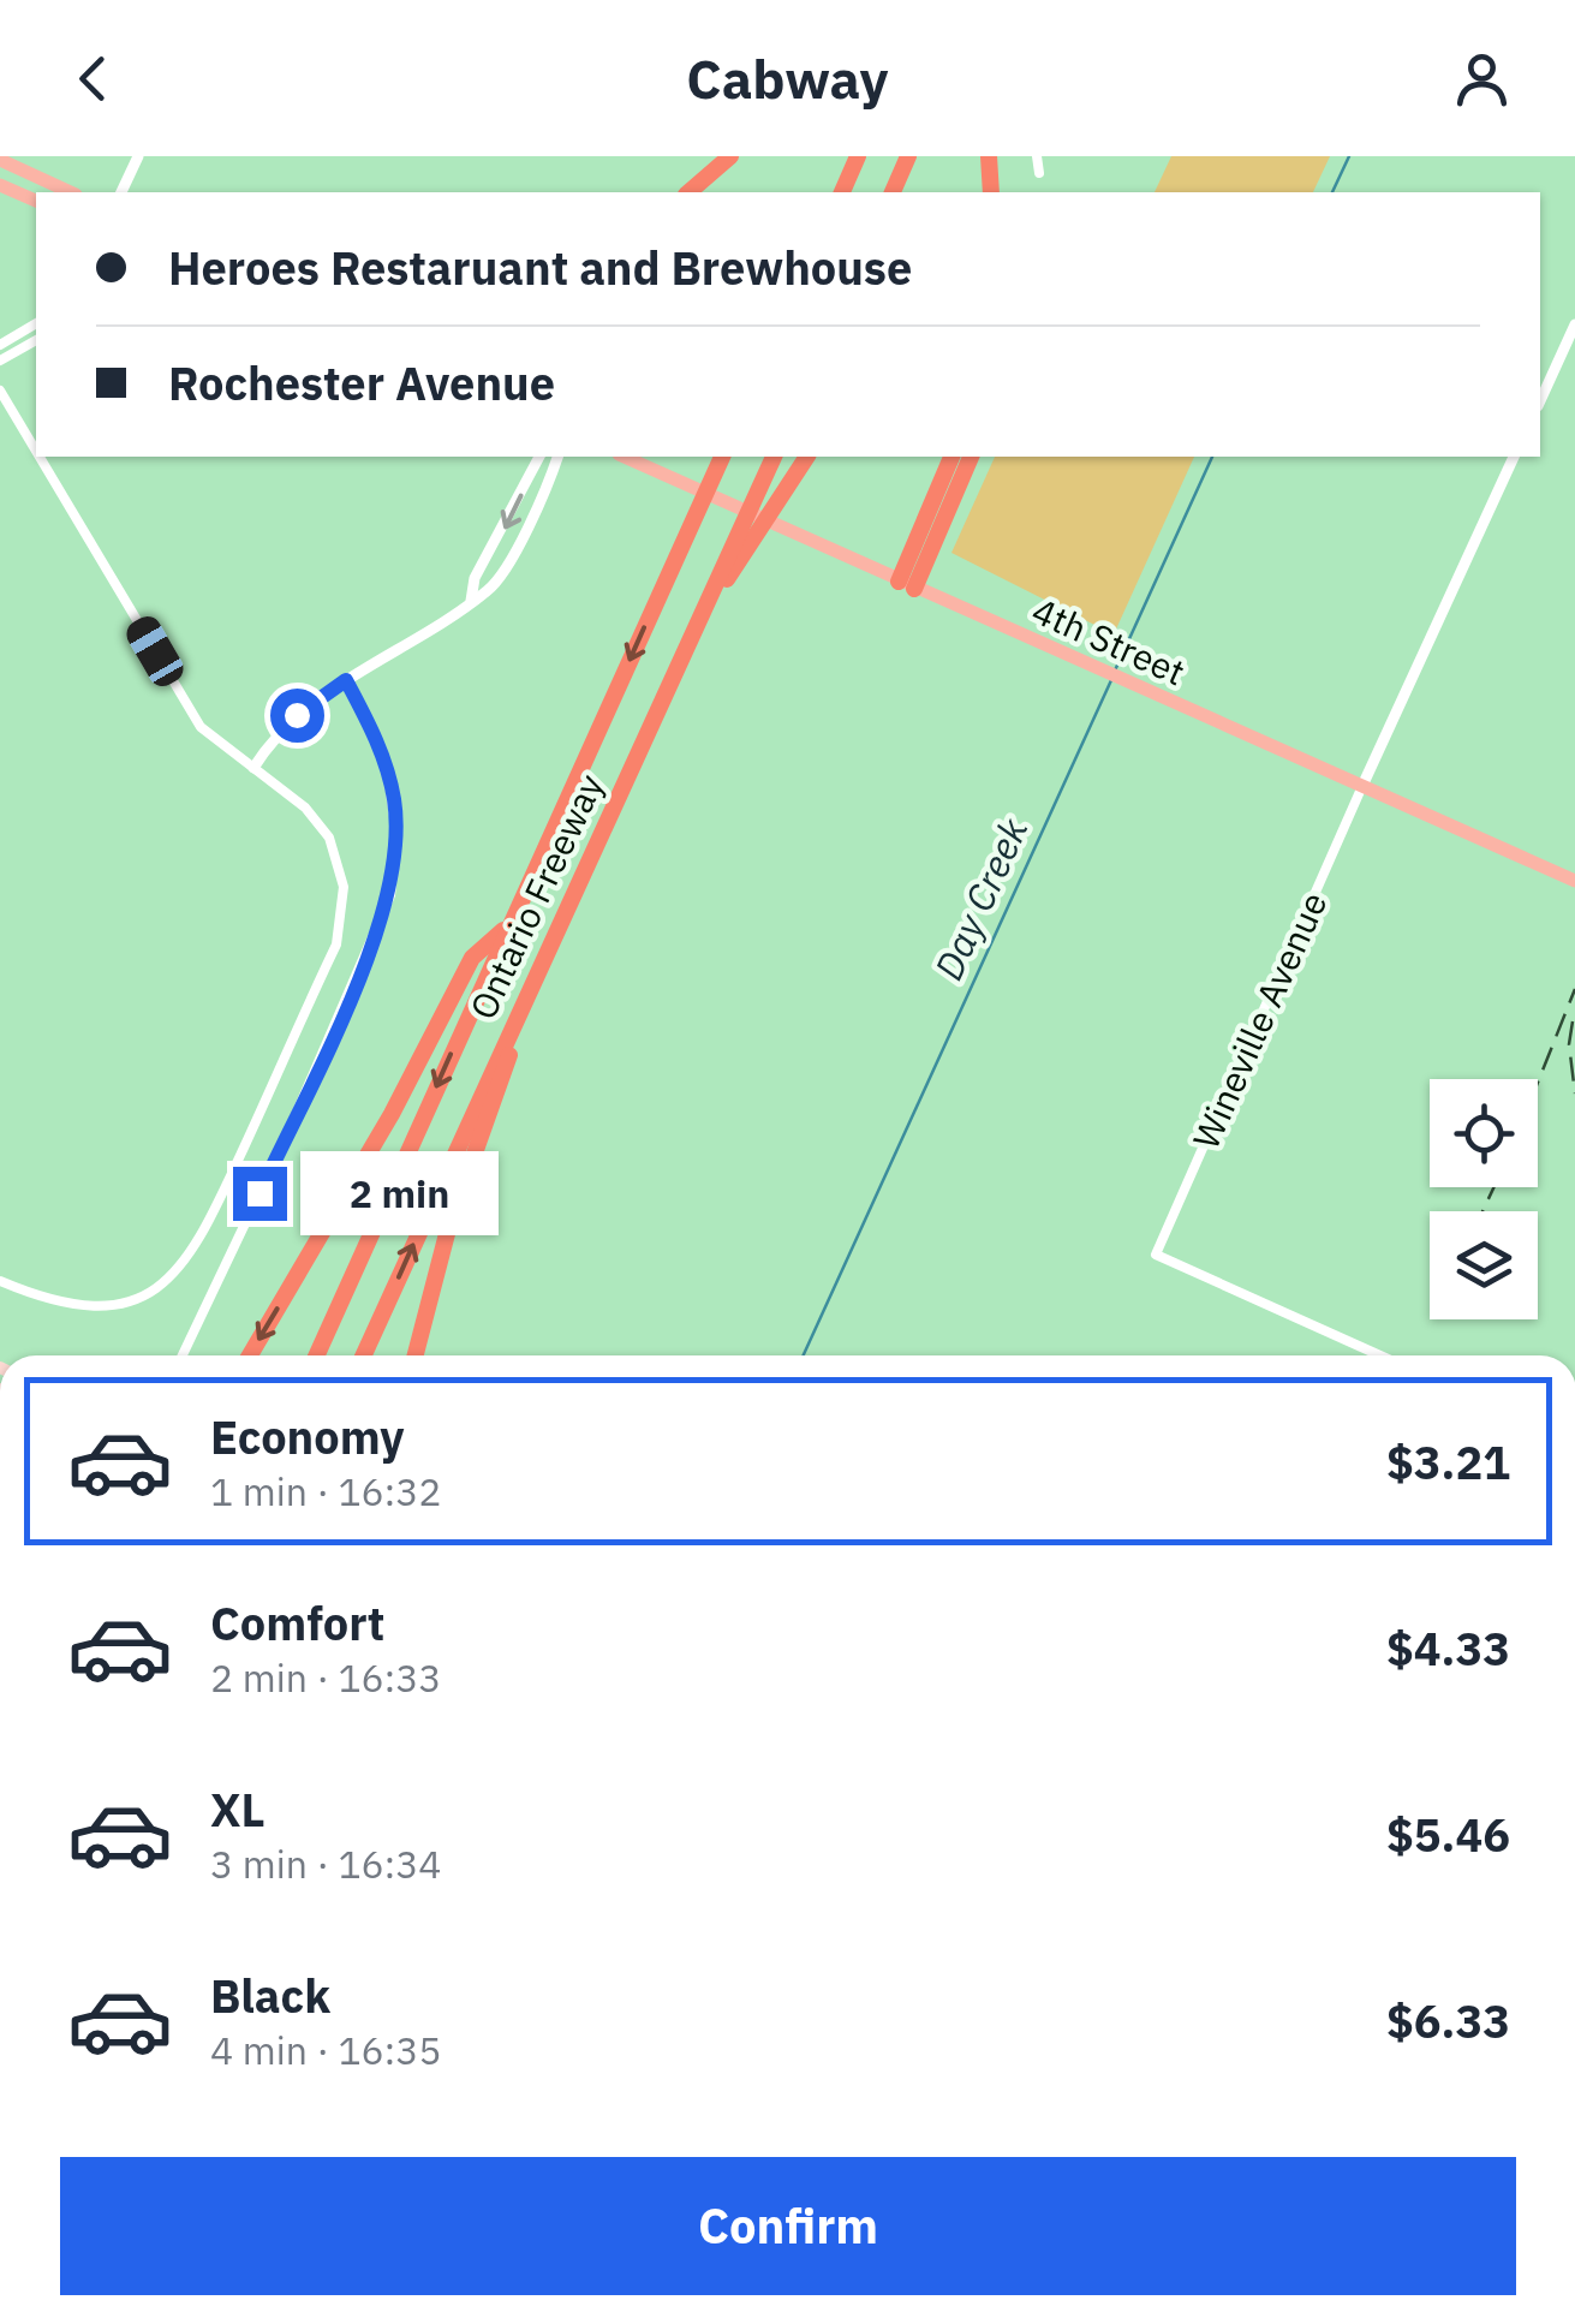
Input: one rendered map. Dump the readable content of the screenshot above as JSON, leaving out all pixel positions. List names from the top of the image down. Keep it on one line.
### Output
{"streets":{"highway":["Ontario Freeway"],"main road":["4th Street"],"street":["Wineville Avenue"]},"crossings":[["4th Street","Wineville Avenue"]],"water":["Day Creek"],"page":{"header":"Cabway","banner":["Heroes Restaruant and Brewhouse","Rochester Avenue"],"bubble":"2 min","list":[{"name":"Economy","note":"1 min · 16:32","value":"$3.21"},{"name":"Comfort","note":"2 min · 16:33","value":"$4.33"},{"name":"XL","note":"3 min · 16:34","value":"$5.46"},{"name":"Black","note":"4 min · 16:35","value":"$6.33"}],"buttons":"Confirm"}}
